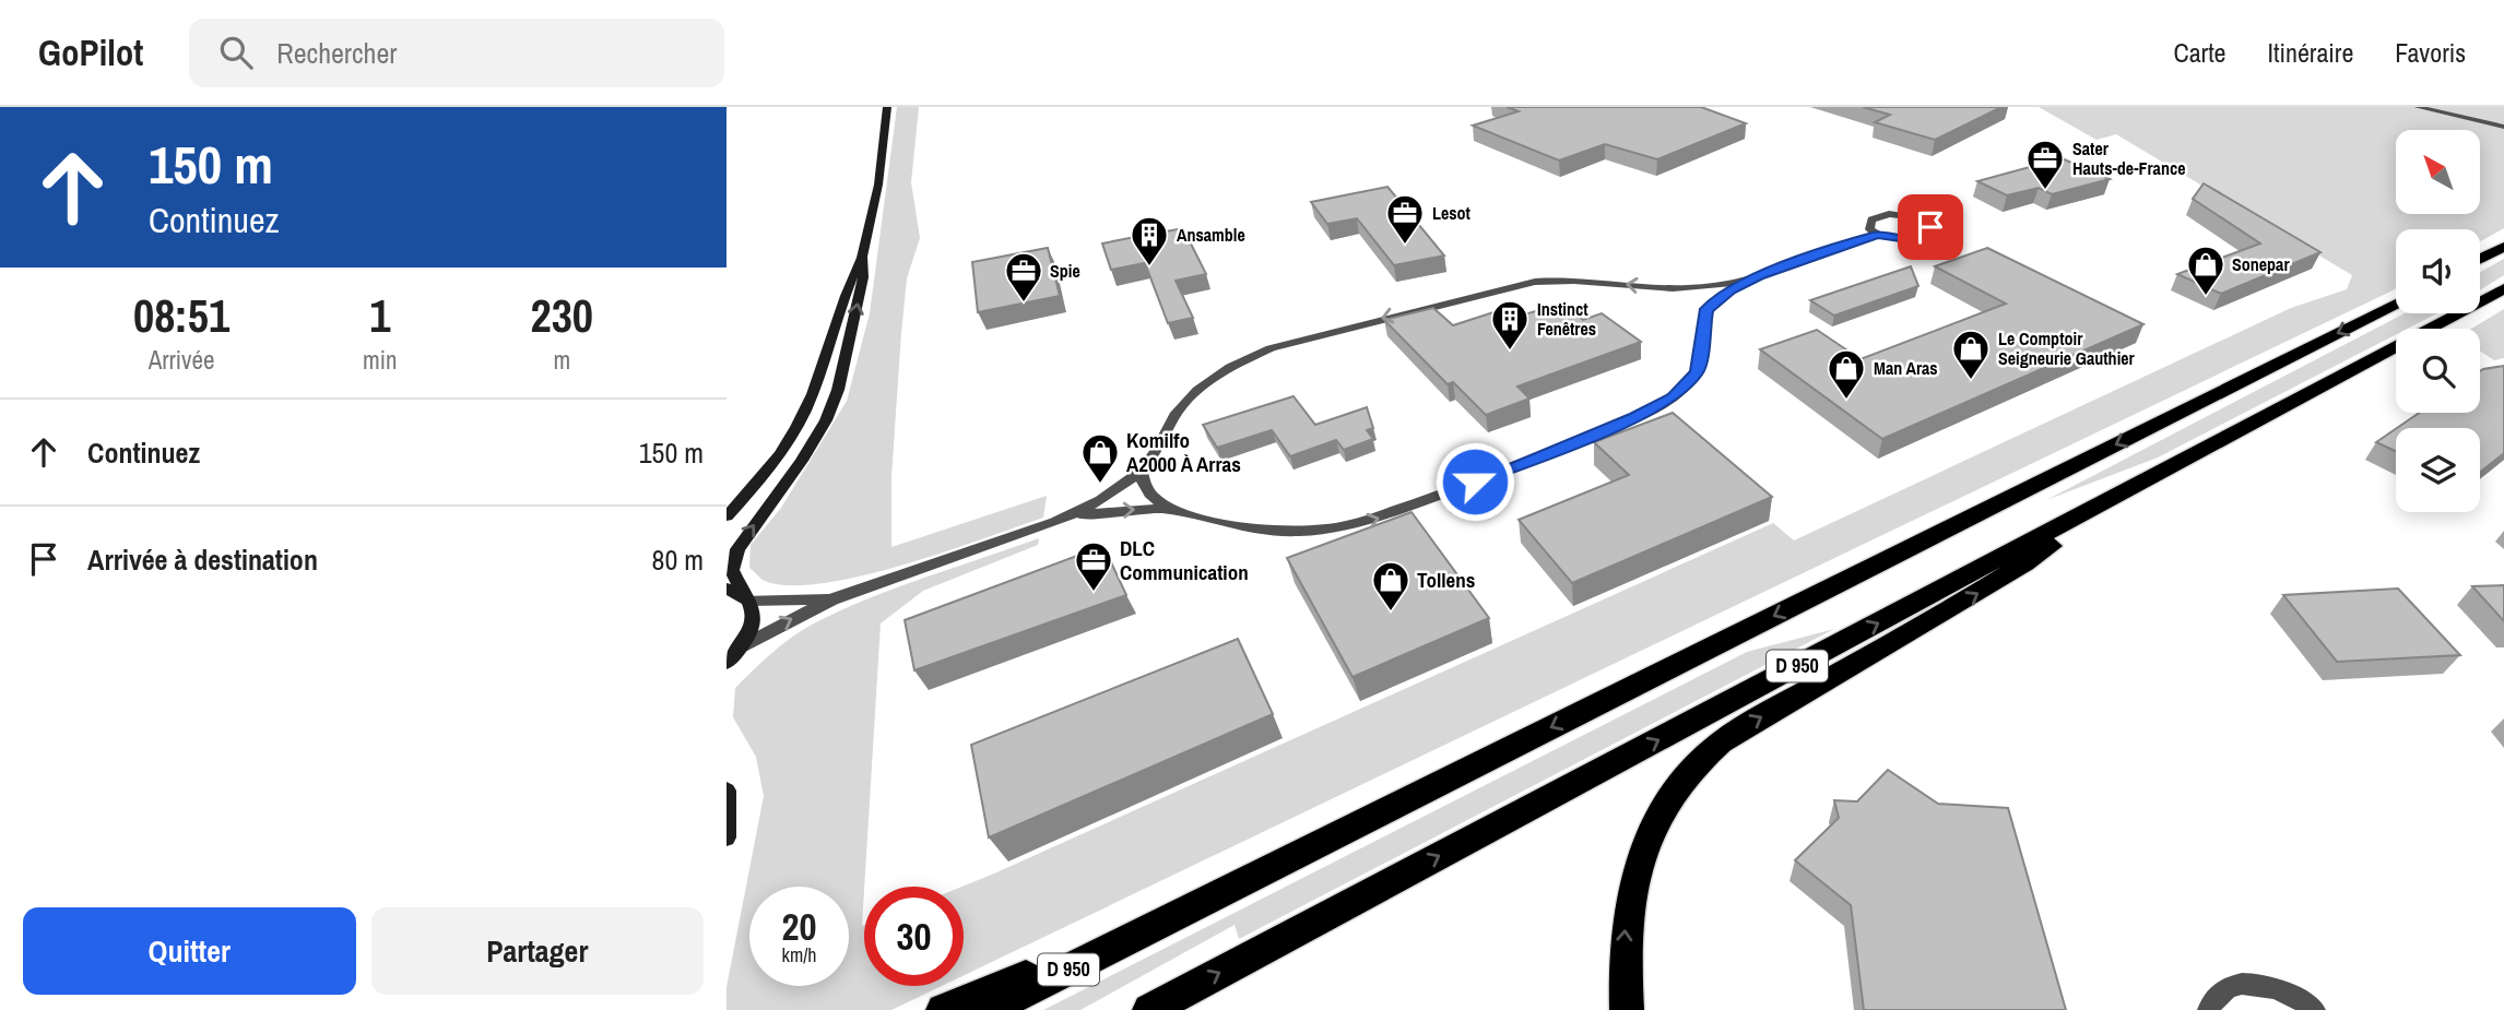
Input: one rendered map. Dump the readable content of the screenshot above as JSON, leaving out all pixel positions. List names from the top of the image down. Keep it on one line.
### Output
{"streets":{"highway":["D 950"]},"places":{"office":["Sater Hauts-de-France","Lesot","Spie","DLC Communication"],"building":["Ansamble","Instinct Fenêtres"],"shop":["Sonepar","Le Comptoir Seigneurie Gauthier","Man Aras","Komilfo A2000 À Arras","Tollens"]},"north":"top left","page":{"header":"GoPilot","search":"Rechercher","nav":["Carte","Itinéraire","Favoris"],"turn":["150 m","Continuez"],"eta":["08:51","Arrivée","1","min","230","m"],"list":[{"name":"Continuez","value":"150 m"},{"name":"Arrivée à destination","value":"80 m"}],"speed":"20 km/h","limit":"30","buttons":["Quitter","Partager"]}}
